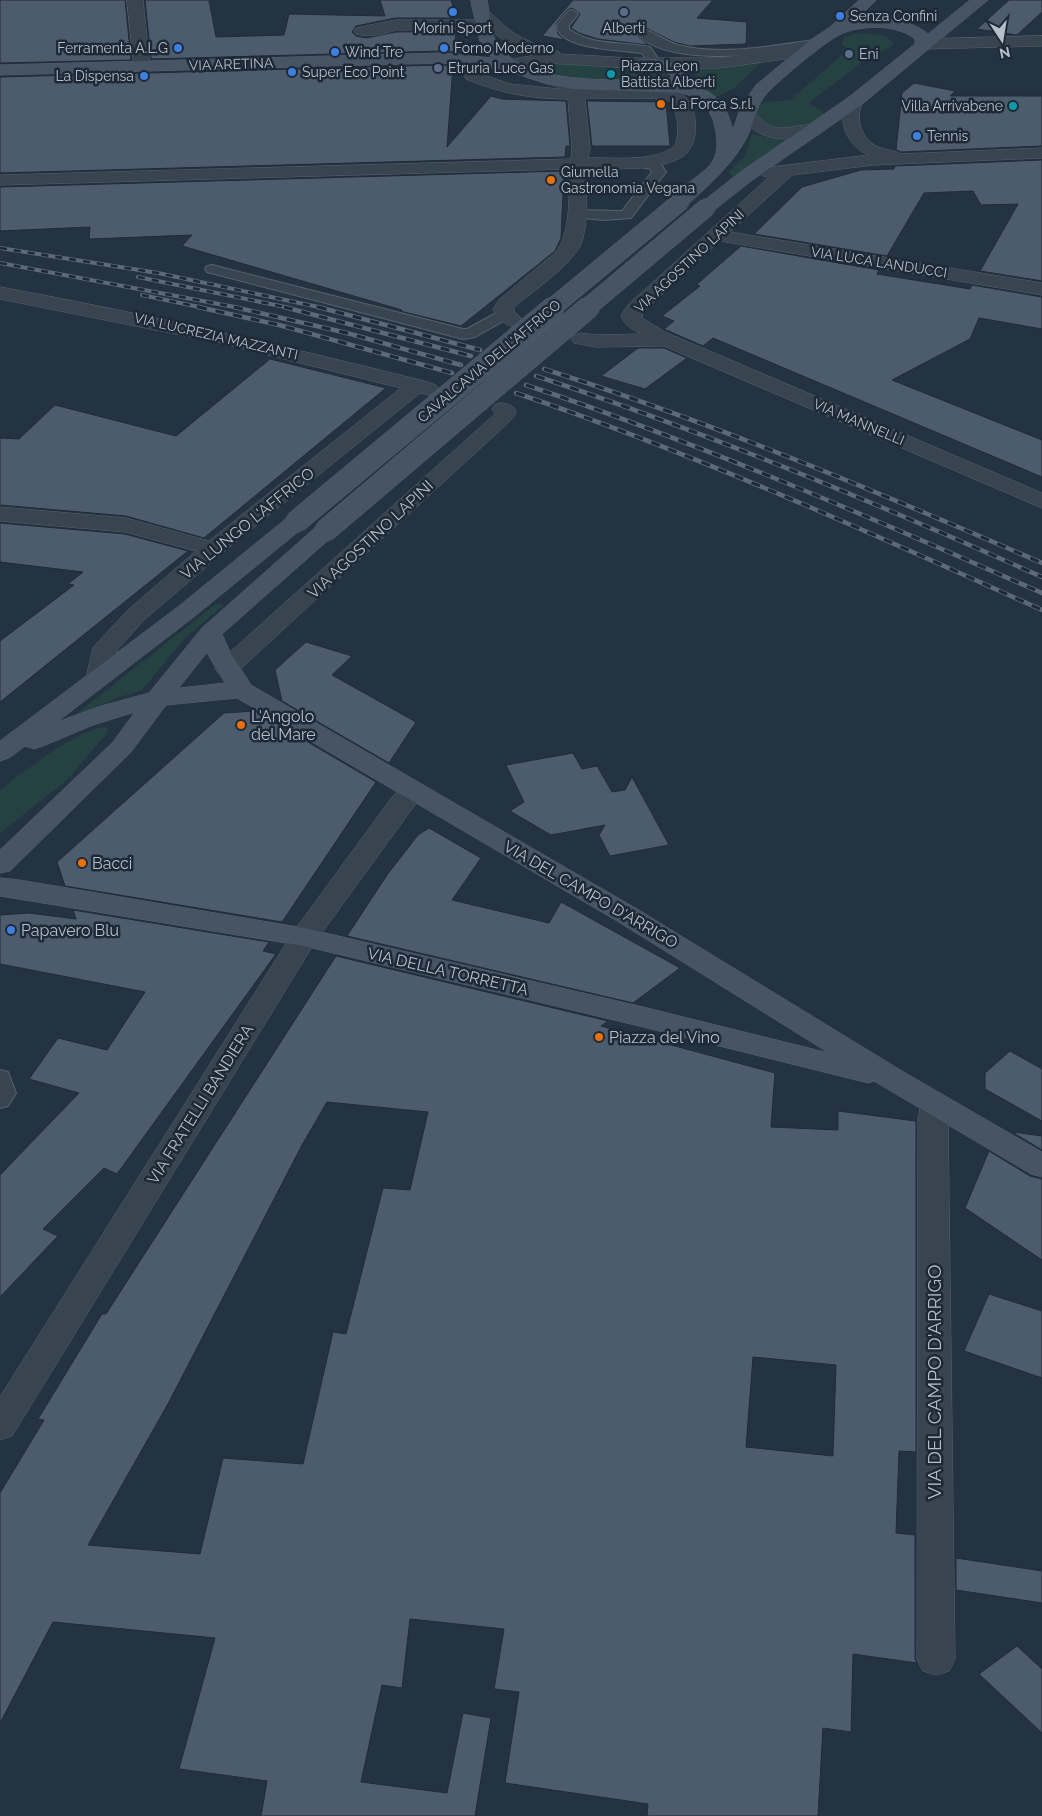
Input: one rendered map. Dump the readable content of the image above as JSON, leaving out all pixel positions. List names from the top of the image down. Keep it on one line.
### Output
{"streets":{"street":["VIA ARETINA","VIA AGOSTINO LAPINI","VIA LUCA LANDUCCI","VIA LUCREZIA MAZZANTI","CAVALCAVIA DELL'AFFRICO","VIA MANNELLI","VIA LUNGO L'AFFRICO","VIA DEL CAMPO D'ARRIGO","VIA DELLA TORRETTA","VIA FRATELLI BANDIERA"]},"crossings":[["VIA AGOSTINO LAPINI","VIA LUCA LANDUCCI"],["VIA AGOSTINO LAPINI","VIA MANNELLI"],["VIA AGOSTINO LAPINI","VIA DEL CAMPO D'ARRIGO"],["VIA LUCREZIA MAZZANTI","VIA LUNGO L'AFFRICO"],["CAVALCAVIA DELL'AFFRICO","VIA LUNGO L'AFFRICO"],["CAVALCAVIA DELL'AFFRICO","VIA DEL CAMPO D'ARRIGO"],["VIA DEL CAMPO D'ARRIGO","VIA DELLA TORRETTA"],["VIA DEL CAMPO D'ARRIGO","VIA FRATELLI BANDIERA"],["VIA DELLA TORRETTA","VIA FRATELLI BANDIERA"]],"places":["Morini Sport","Alberti","Senza Confini","Ferramenta A.L.G","Forno Moderno","Wind Tre","Eni","Etruria Luce Gas","Super Eco Point","Piazza Leon Battista Alberti","La Dispensa","La Forca S.r.l.","Villa Arrivabene","Tennis","Giumella Gastronomia Vegana","L'Angolo del Mare","Bacci","Papavero Blu","Piazza del Vino"],"north":"bottom"}
